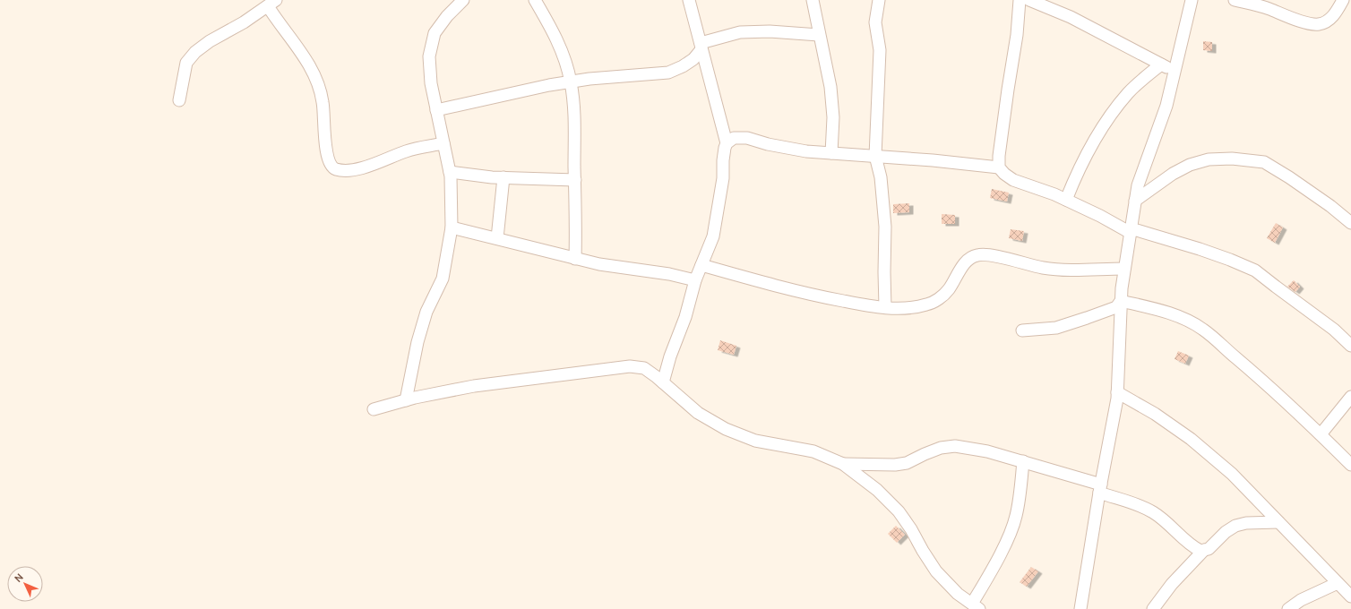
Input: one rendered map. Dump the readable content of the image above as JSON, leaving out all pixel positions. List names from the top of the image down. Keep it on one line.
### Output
{"north":"top left"}
